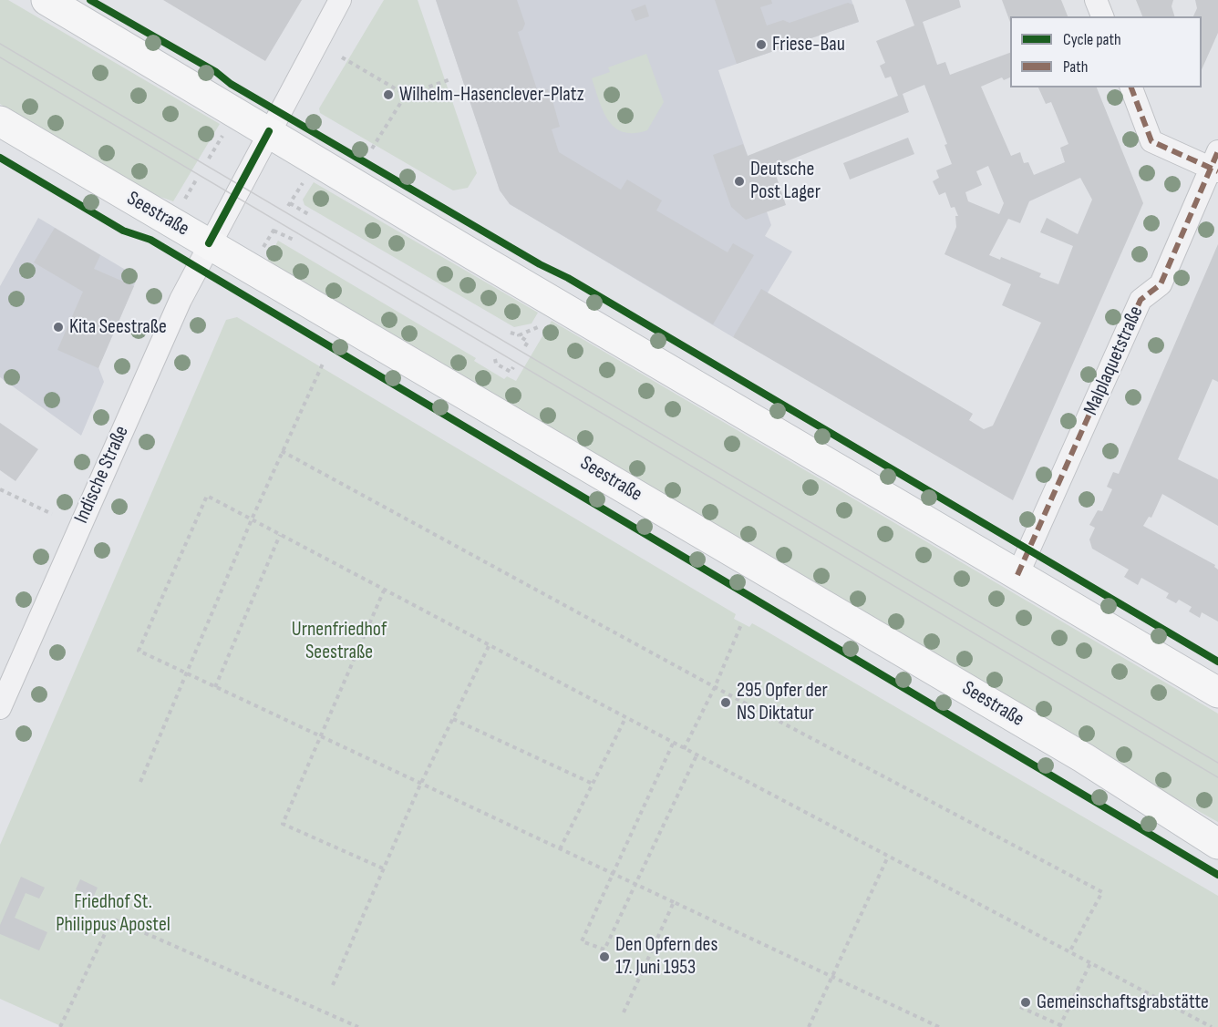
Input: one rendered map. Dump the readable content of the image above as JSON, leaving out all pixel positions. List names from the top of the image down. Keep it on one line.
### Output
{"streets":{"main road":["Seestraße"],"street":["Malplaquetstraße","Indische Straße"]},"crossings":[["Seestraße","Indische Straße"]],"parks":["Urnenfriedhof Seestraße","Friedhof St. Philippus Apostel"],"places":["Friese-Bau","Wilhelm-Hasenclever-Platz","Deutsche Post Lager","Kita Seestraße","295 Opfer der NS Diktatur","Den Opfern des 17. Juni 1953","Gemeinschaftsgrabstätte"],"legend":["Cycle path","Path"]}
